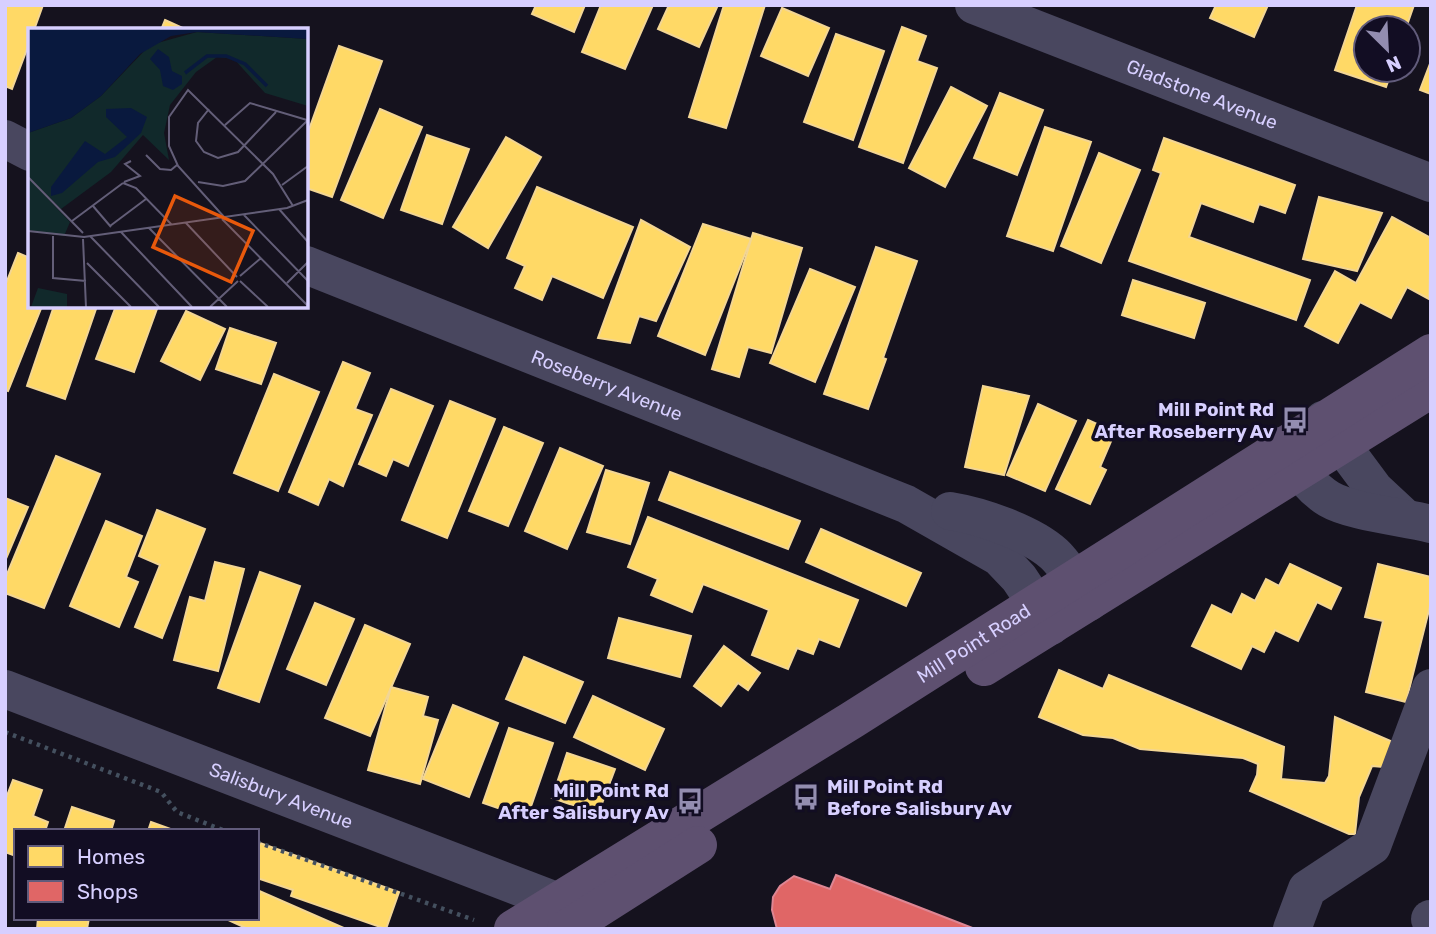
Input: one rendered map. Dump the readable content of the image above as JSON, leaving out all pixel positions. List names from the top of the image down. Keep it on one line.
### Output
{"streets":{"main road":["Mill Point Road"],"street":["Gladstone Avenue","Roseberry Avenue","Salisbury Avenue"]},"crossings":[["Roseberry Avenue","Mill Point Road"],["Mill Point Road","Salisbury Avenue"]],"places":{"bus stop":["Mill Point Rd After Roseberry Av","Mill Point Rd Before Salisbury Av","Mill Point Rd After Salisbury Av"]},"legend":["Homes","Shops"],"north":"bottom right"}
